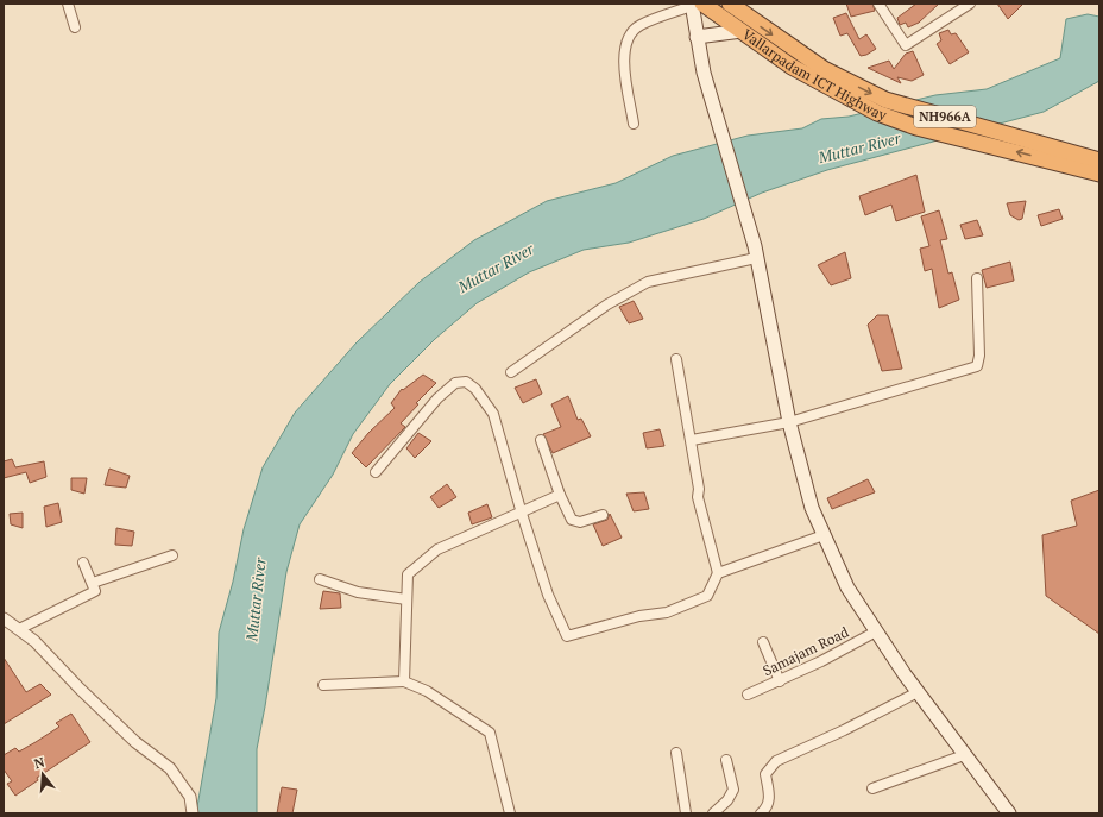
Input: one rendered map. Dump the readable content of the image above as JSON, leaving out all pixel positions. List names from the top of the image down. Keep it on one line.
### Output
{"streets":{"highway":["Vallarpadam ICT Highway","NH966A"],"street":["Samajam Road"]},"water":["Muttar River"],"north":"top"}
